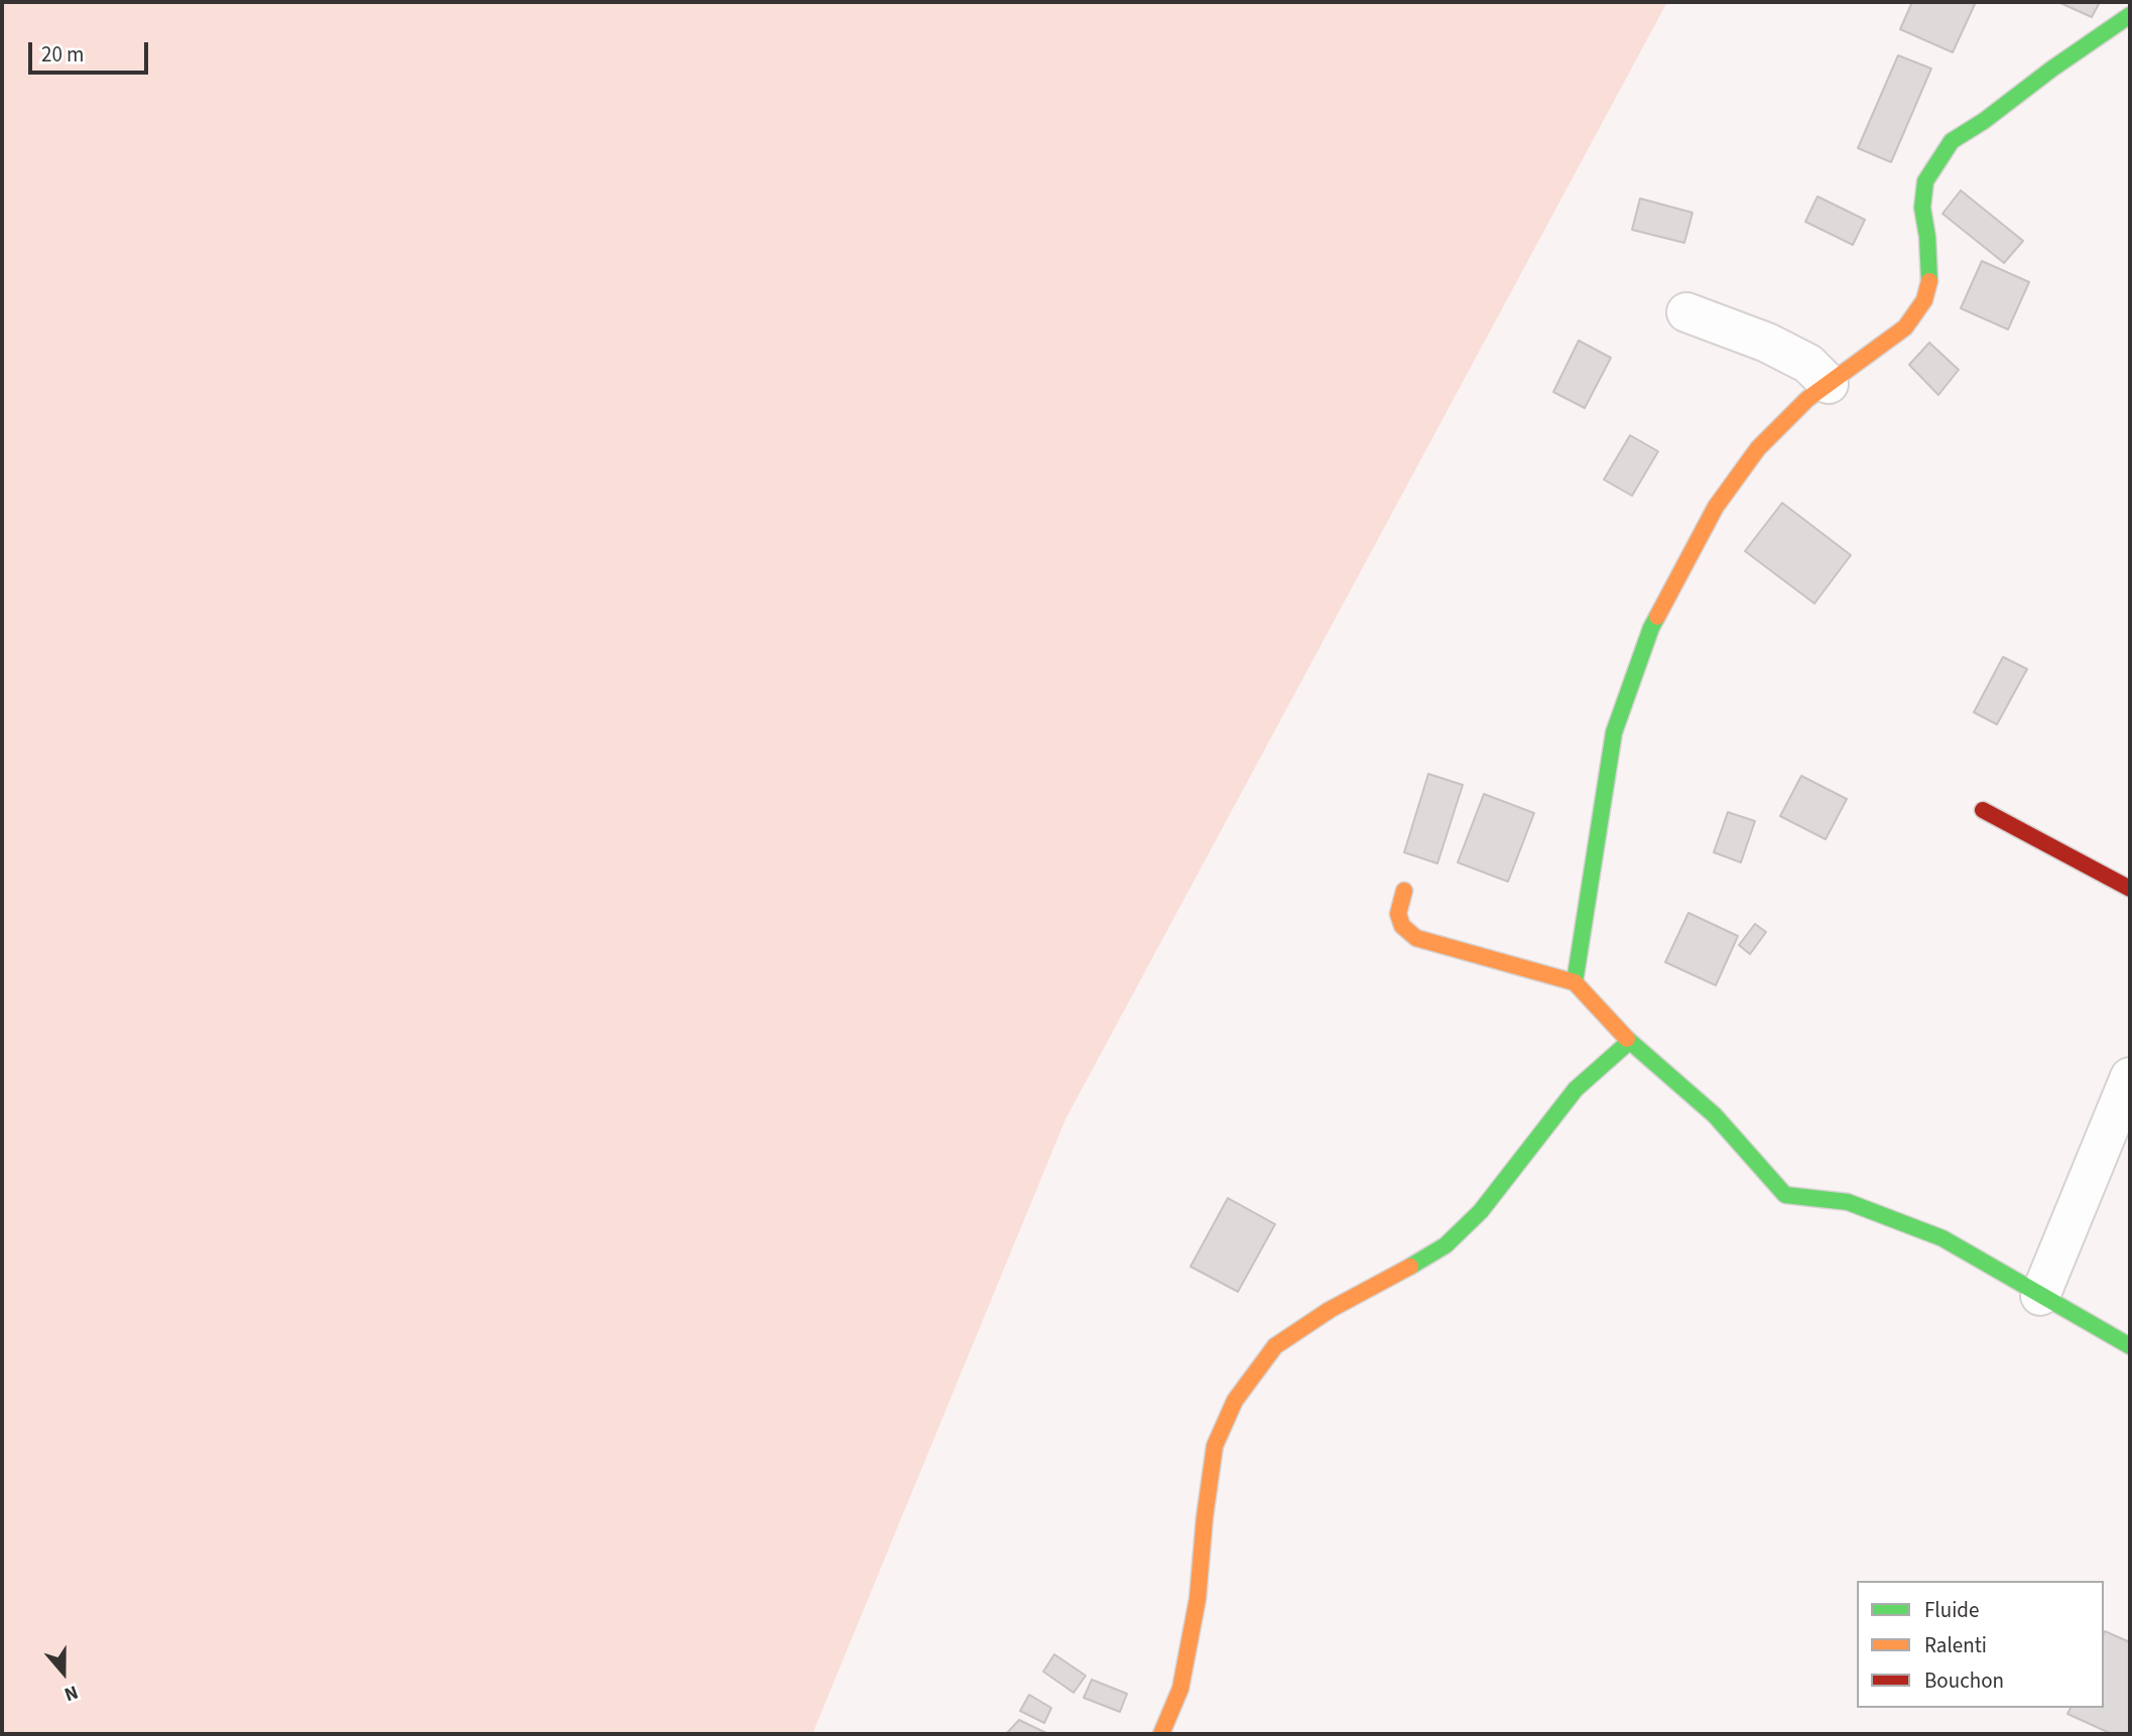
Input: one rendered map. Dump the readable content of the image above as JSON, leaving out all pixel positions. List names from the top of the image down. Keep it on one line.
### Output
{"legend":["Fluide","Ralenti","Bouchon"],"scale_bar":"20 m","north":"bottom"}
